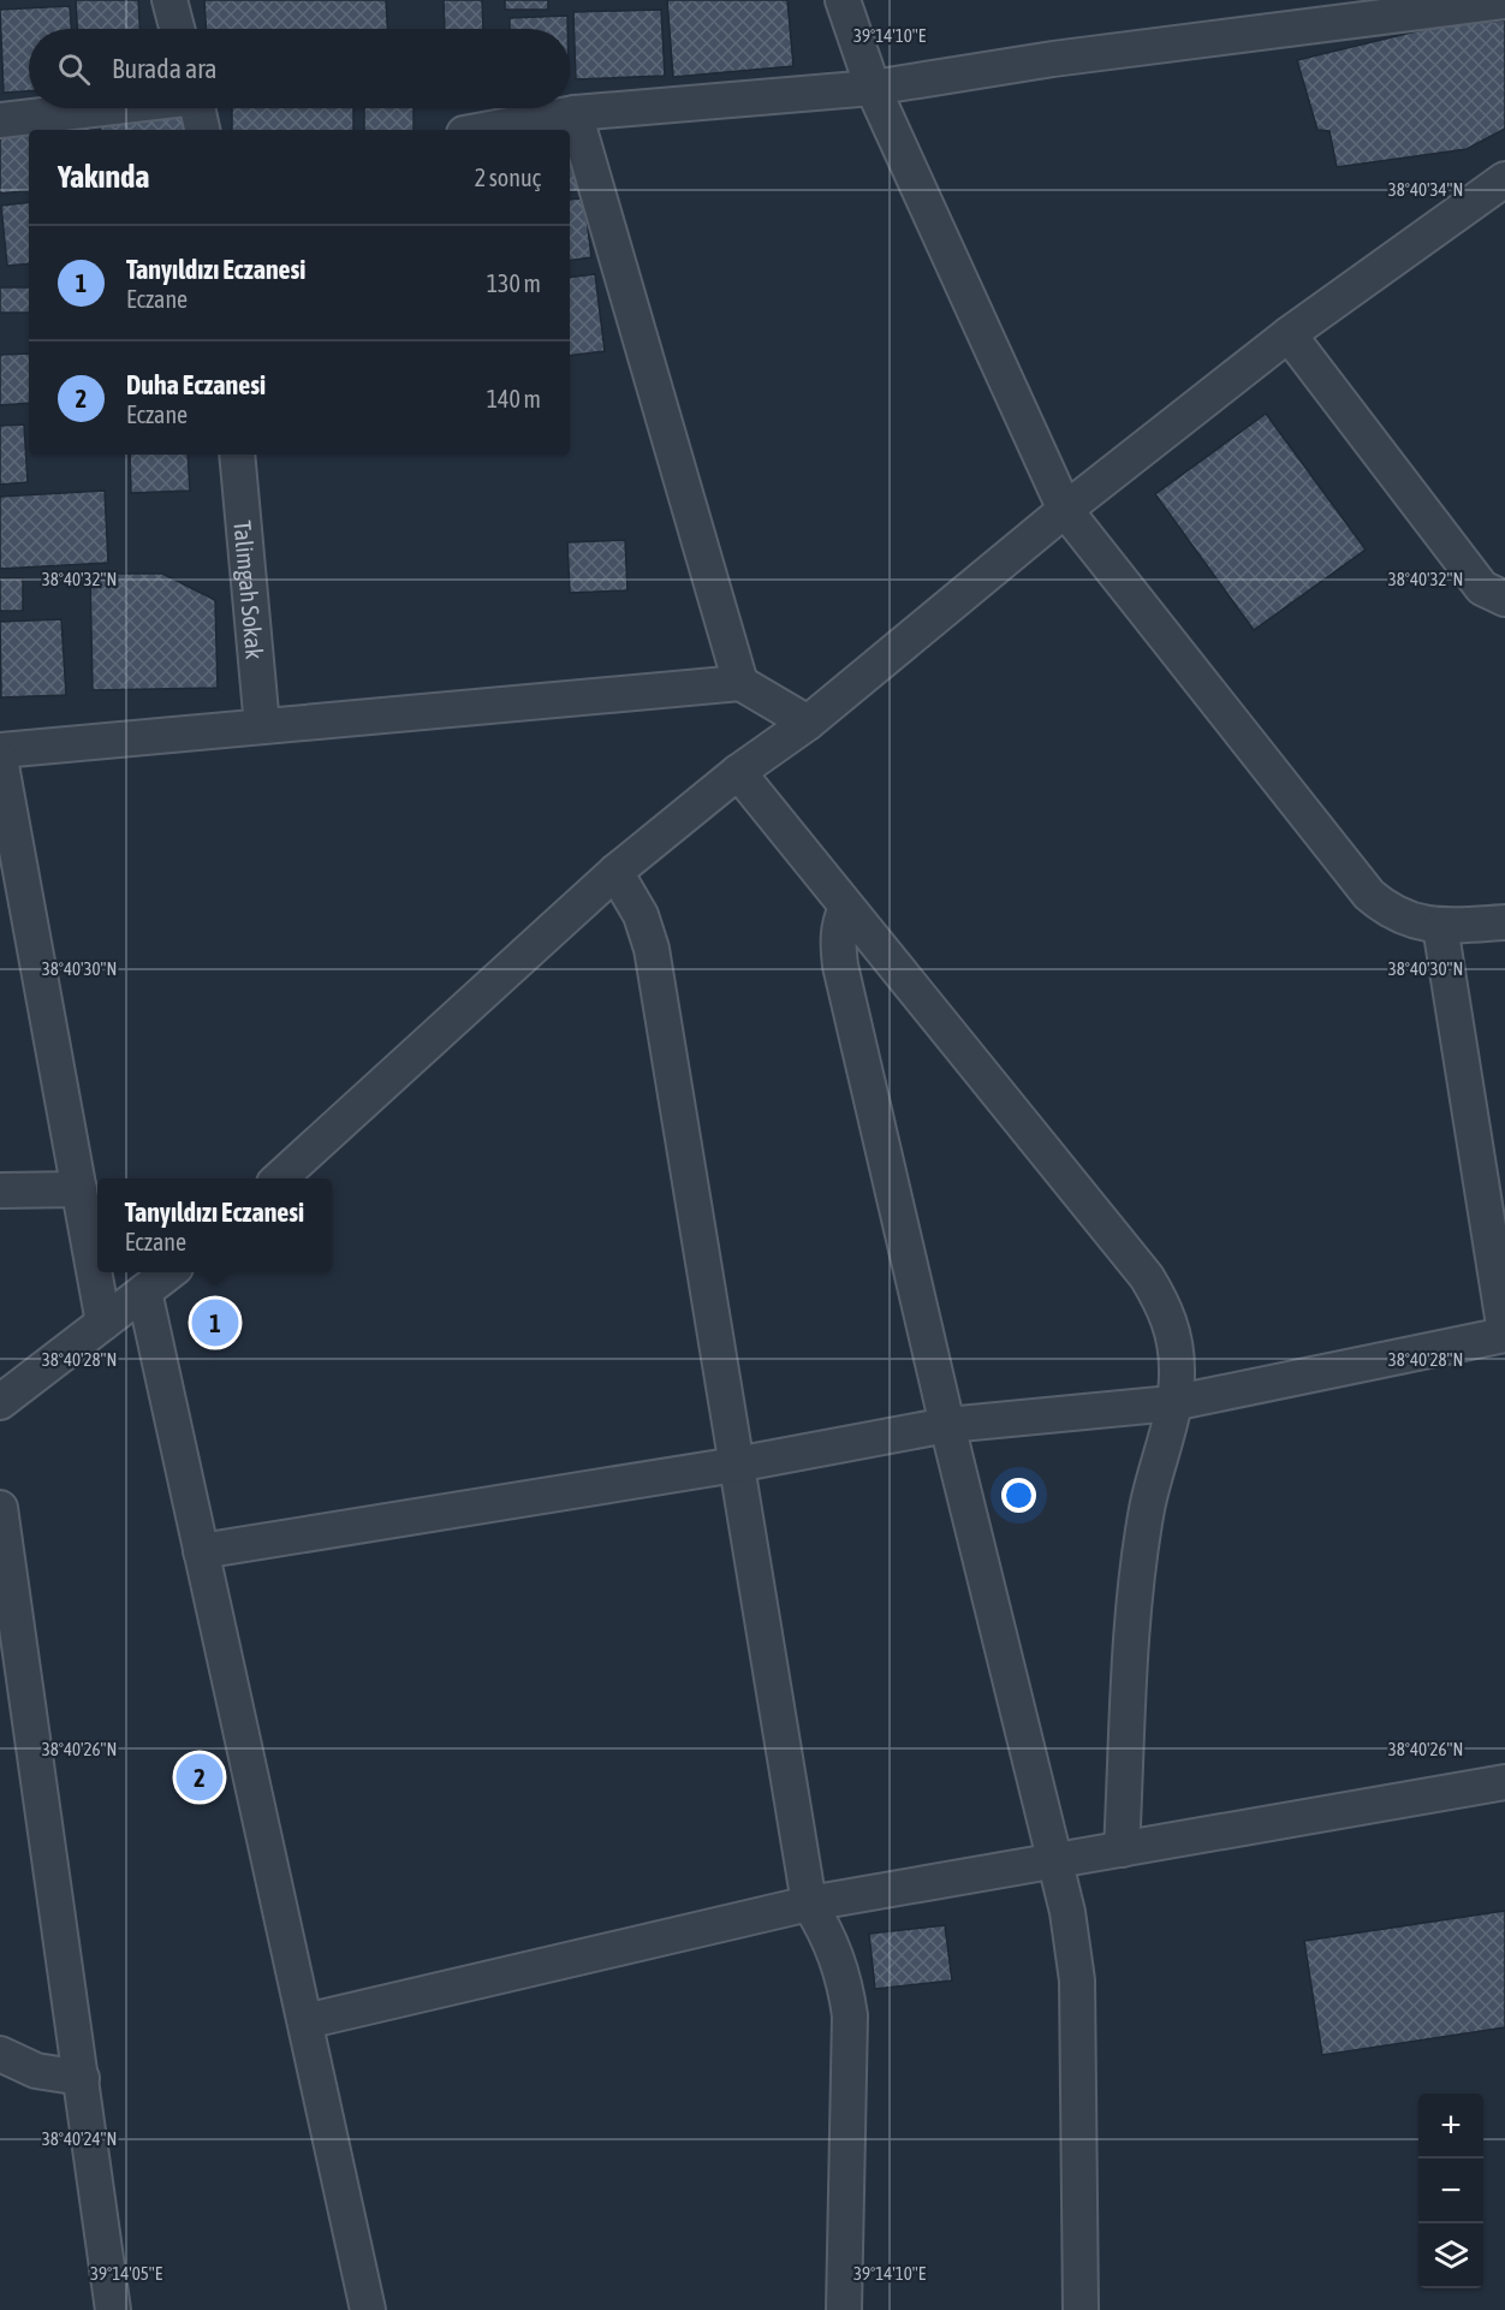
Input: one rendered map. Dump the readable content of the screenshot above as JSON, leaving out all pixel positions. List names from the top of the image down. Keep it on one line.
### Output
{"streets":{"street":["Talimgah Sokak"]},"page":{"search":"Burada ara","heading":["Yakında","2 sonuç"],"list":[{"mark":"1","name":"Tanyıldızı Eczanesi","note":"Eczane","value":"130 m"},{"mark":"2","name":"Duha Eczanesi","note":"Eczane","value":"140 m"}],"popup":["Tanyıldızı Eczanesi","Eczane"],"pins":["1","2"],"map_buttons":["+","−"]},"coordinates":["39°14'10\"E","38°40'34\"N","38°40'32\"N","38°40'30\"N","38°40'28\"N","38°40'26\"N","38°40'24\"N","39°14'05\"E"]}
